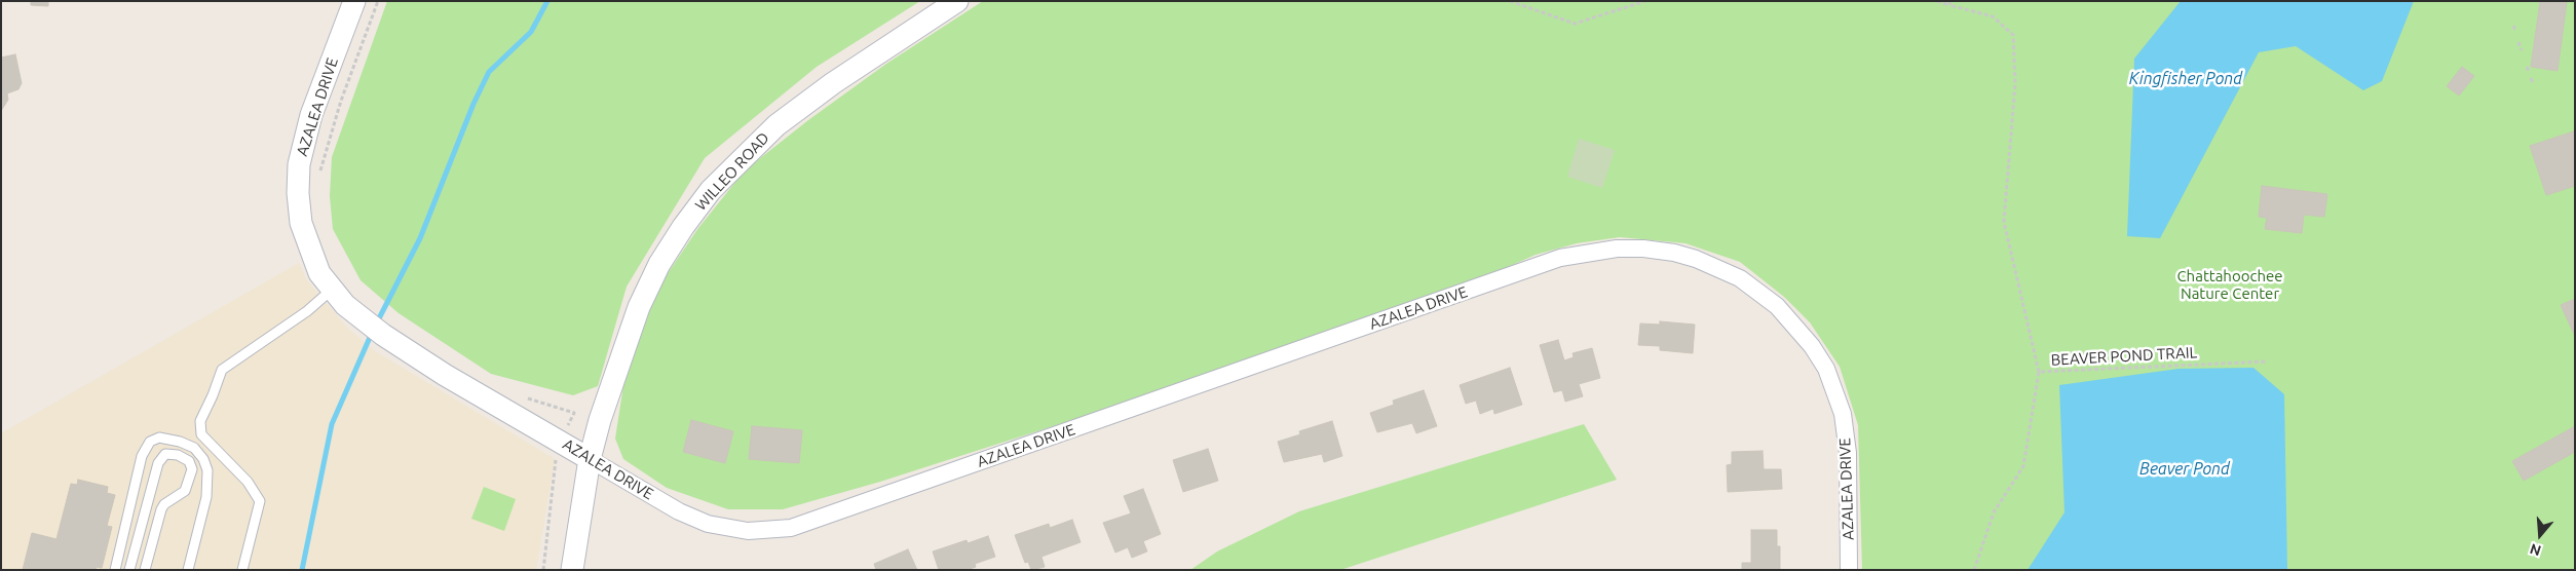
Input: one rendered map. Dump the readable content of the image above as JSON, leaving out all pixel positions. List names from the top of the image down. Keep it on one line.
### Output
{"streets":{"street":["AZALEA DRIVE","WILLEO ROAD"],"path":["BEAVER POND TRAIL"]},"crossings":[["AZALEA DRIVE","WILLEO ROAD"]],"water":["Kingfisher Pond","Beaver Pond"],"parks":["Chattahoochee Nature Center"],"north":"bottom"}
